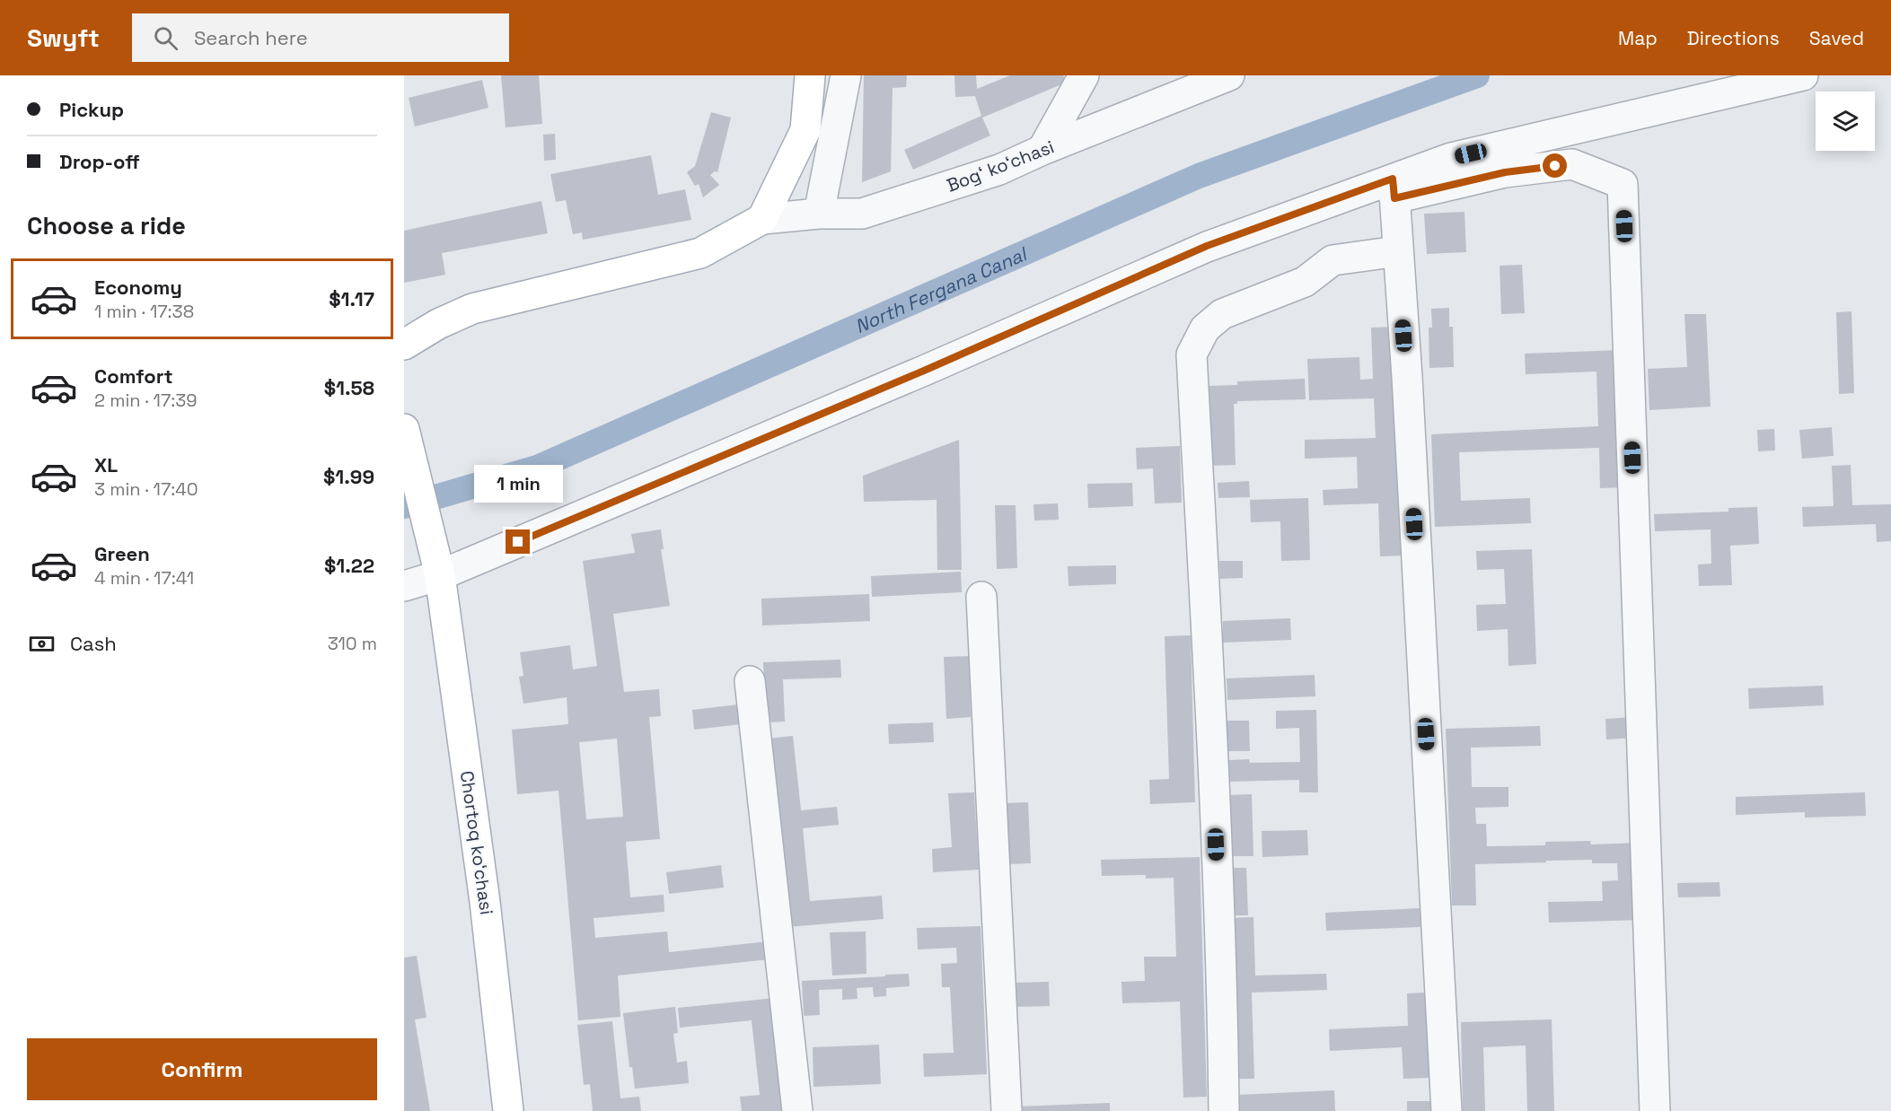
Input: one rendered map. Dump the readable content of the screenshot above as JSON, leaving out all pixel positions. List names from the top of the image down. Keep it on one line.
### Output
{"streets":{"main road":["Chortoq koʻchasi"],"street":["Bogʻ koʻchasi"]},"water":["North Fergana Canal"],"page":{"header":"Swyft","search":"Search here","nav":["Map","Directions","Saved"],"banner":["Pickup","Drop-off"],"heading":"Choose a ride","list":[{"name":"Economy","note":"1 min · 17:38","value":"$1.17"},{"name":"Comfort","note":"2 min · 17:39","value":"$1.58"},{"name":"XL","note":"3 min · 17:40","value":"$1.99"},{"name":"Green","note":"4 min · 17:41","value":"$1.22"}],"bubble":"1 min","pay":["Cash","310 m"],"buttons":"Confirm"}}
